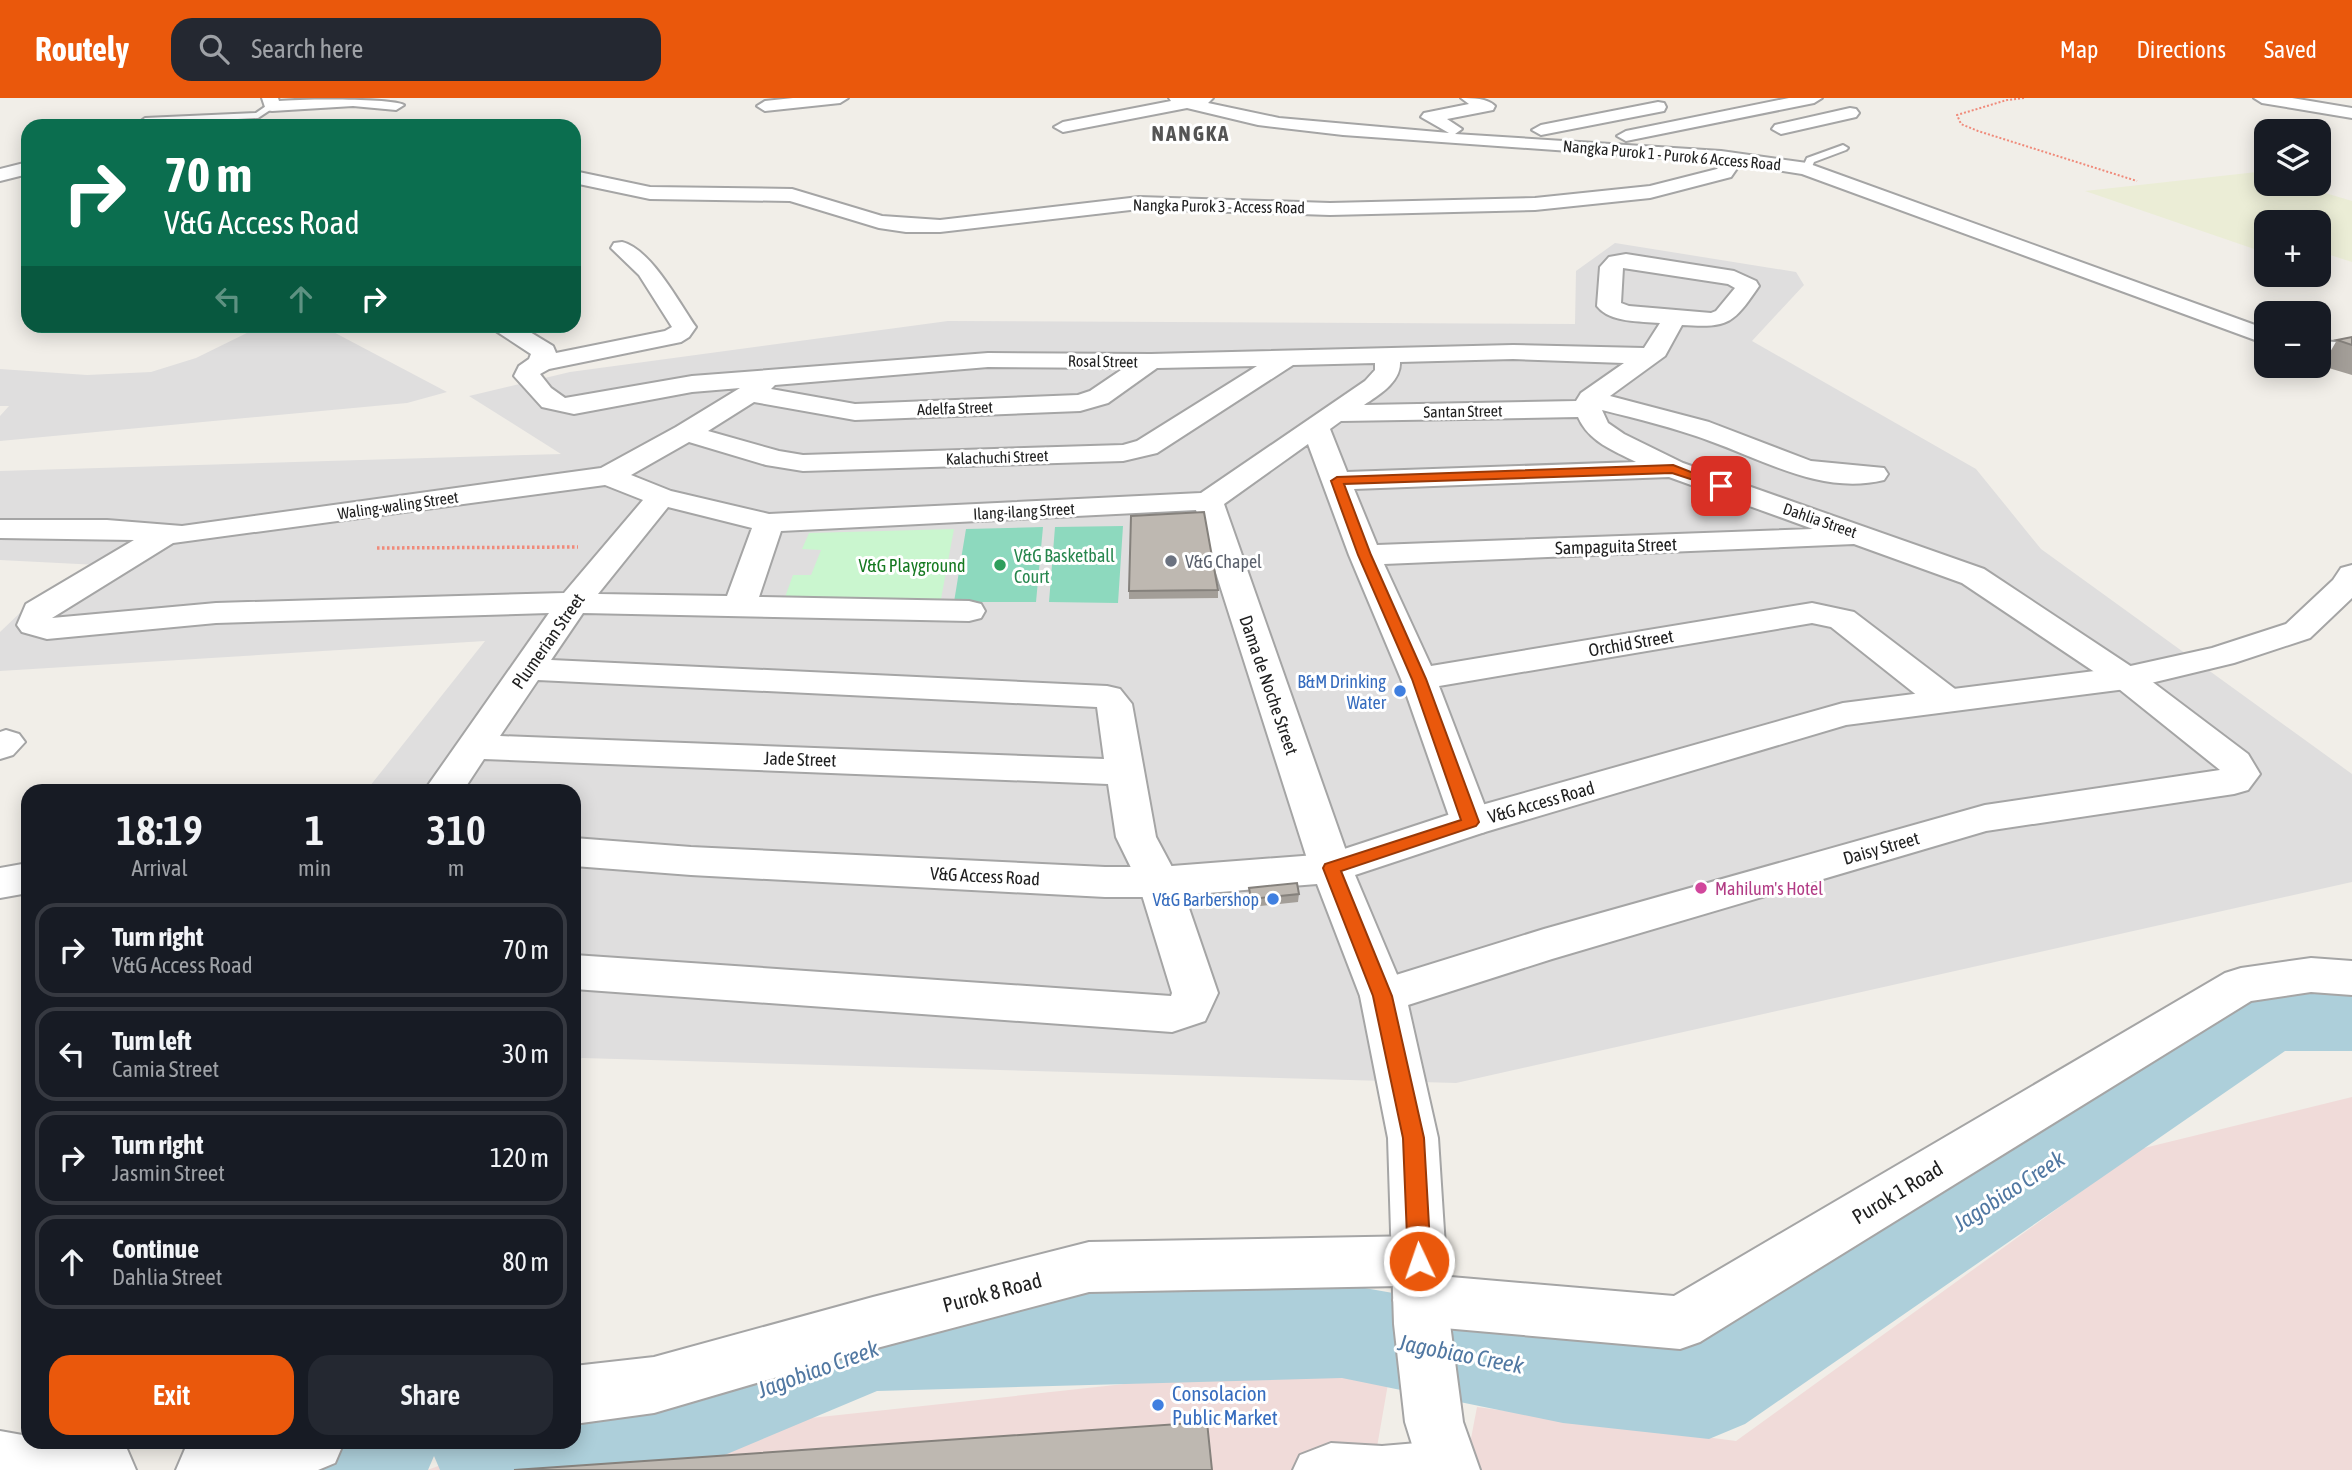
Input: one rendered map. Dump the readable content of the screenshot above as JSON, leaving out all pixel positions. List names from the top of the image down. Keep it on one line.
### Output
{"streets":{"street":["Nangka Purok 1 - Purok 6 Access Road","Nangka Purok 3 - Access Road","Rosal Street","Adelfa Street","Santan Street","Kalachuchi Street","Waling-waling Street","Ilang-ilang Street","Dahlia Street","Sampaguita Street","Plumerian Street","Orchid Street","Dama de Noche Street","Jade Street","V&G Access Road","Daisy Street","Purok 1 Road","Purok 8 Road"]},"crossings":[["Nangka Purok 1 - Purok 6 Access Road","Nangka Purok 3 - Access Road"],["Rosal Street","Adelfa Street"],["Rosal Street","Kalachuchi Street"],["Rosal Street","Waling-waling Street"],["Adelfa Street","Waling-waling Street"],["Santan Street","Dahlia Street"],["Kalachuchi Street","Waling-waling Street"],["Waling-waling Street","Ilang-ilang Street"],["Ilang-ilang Street","Plumerian Street"],["Ilang-ilang Street","Dama de Noche Street"],["Dahlia Street","Sampaguita Street"],["Dahlia Street","V&G Access Road"],["Dahlia Street","Daisy Street"],["Plumerian Street","Jade Street"],["Orchid Street","V&G Access Road"],["Dama de Noche Street","V&G Access Road"],["Dama de Noche Street","Daisy Street"],["Dama de Noche Street","Purok 1 Road"],["Dama de Noche Street","Purok 8 Road"],["V&G Access Road","Daisy Street"],["Purok 1 Road","Purok 8 Road"]],"districts":["NANGKA"],"water":["Jagobiao Creek"],"parks":["V&G Playground"],"places":["V&G Chapel","V&G Basketball Court","B&M Drinking Water","Mahilum's Hotel","V&G Barbershop","Consolacion Public Market"],"page":{"header":"Routely","search":"Search here","nav":["Map","Directions","Saved"],"map_buttons":["+","−"],"turn":["70 m","V&G Access Road"],"eta":["18:19","Arrival","1","min","310","m"],"list":[{"name":"Turn right","note":"V&G Access Road","value":"70 m"},{"name":"Turn left","note":"Camia Street","value":"30 m"},{"name":"Turn right","note":"Jasmin Street","value":"120 m"},{"name":"Continue","note":"Dahlia Street","value":"80 m"}],"buttons":["Exit","Share"]}}
